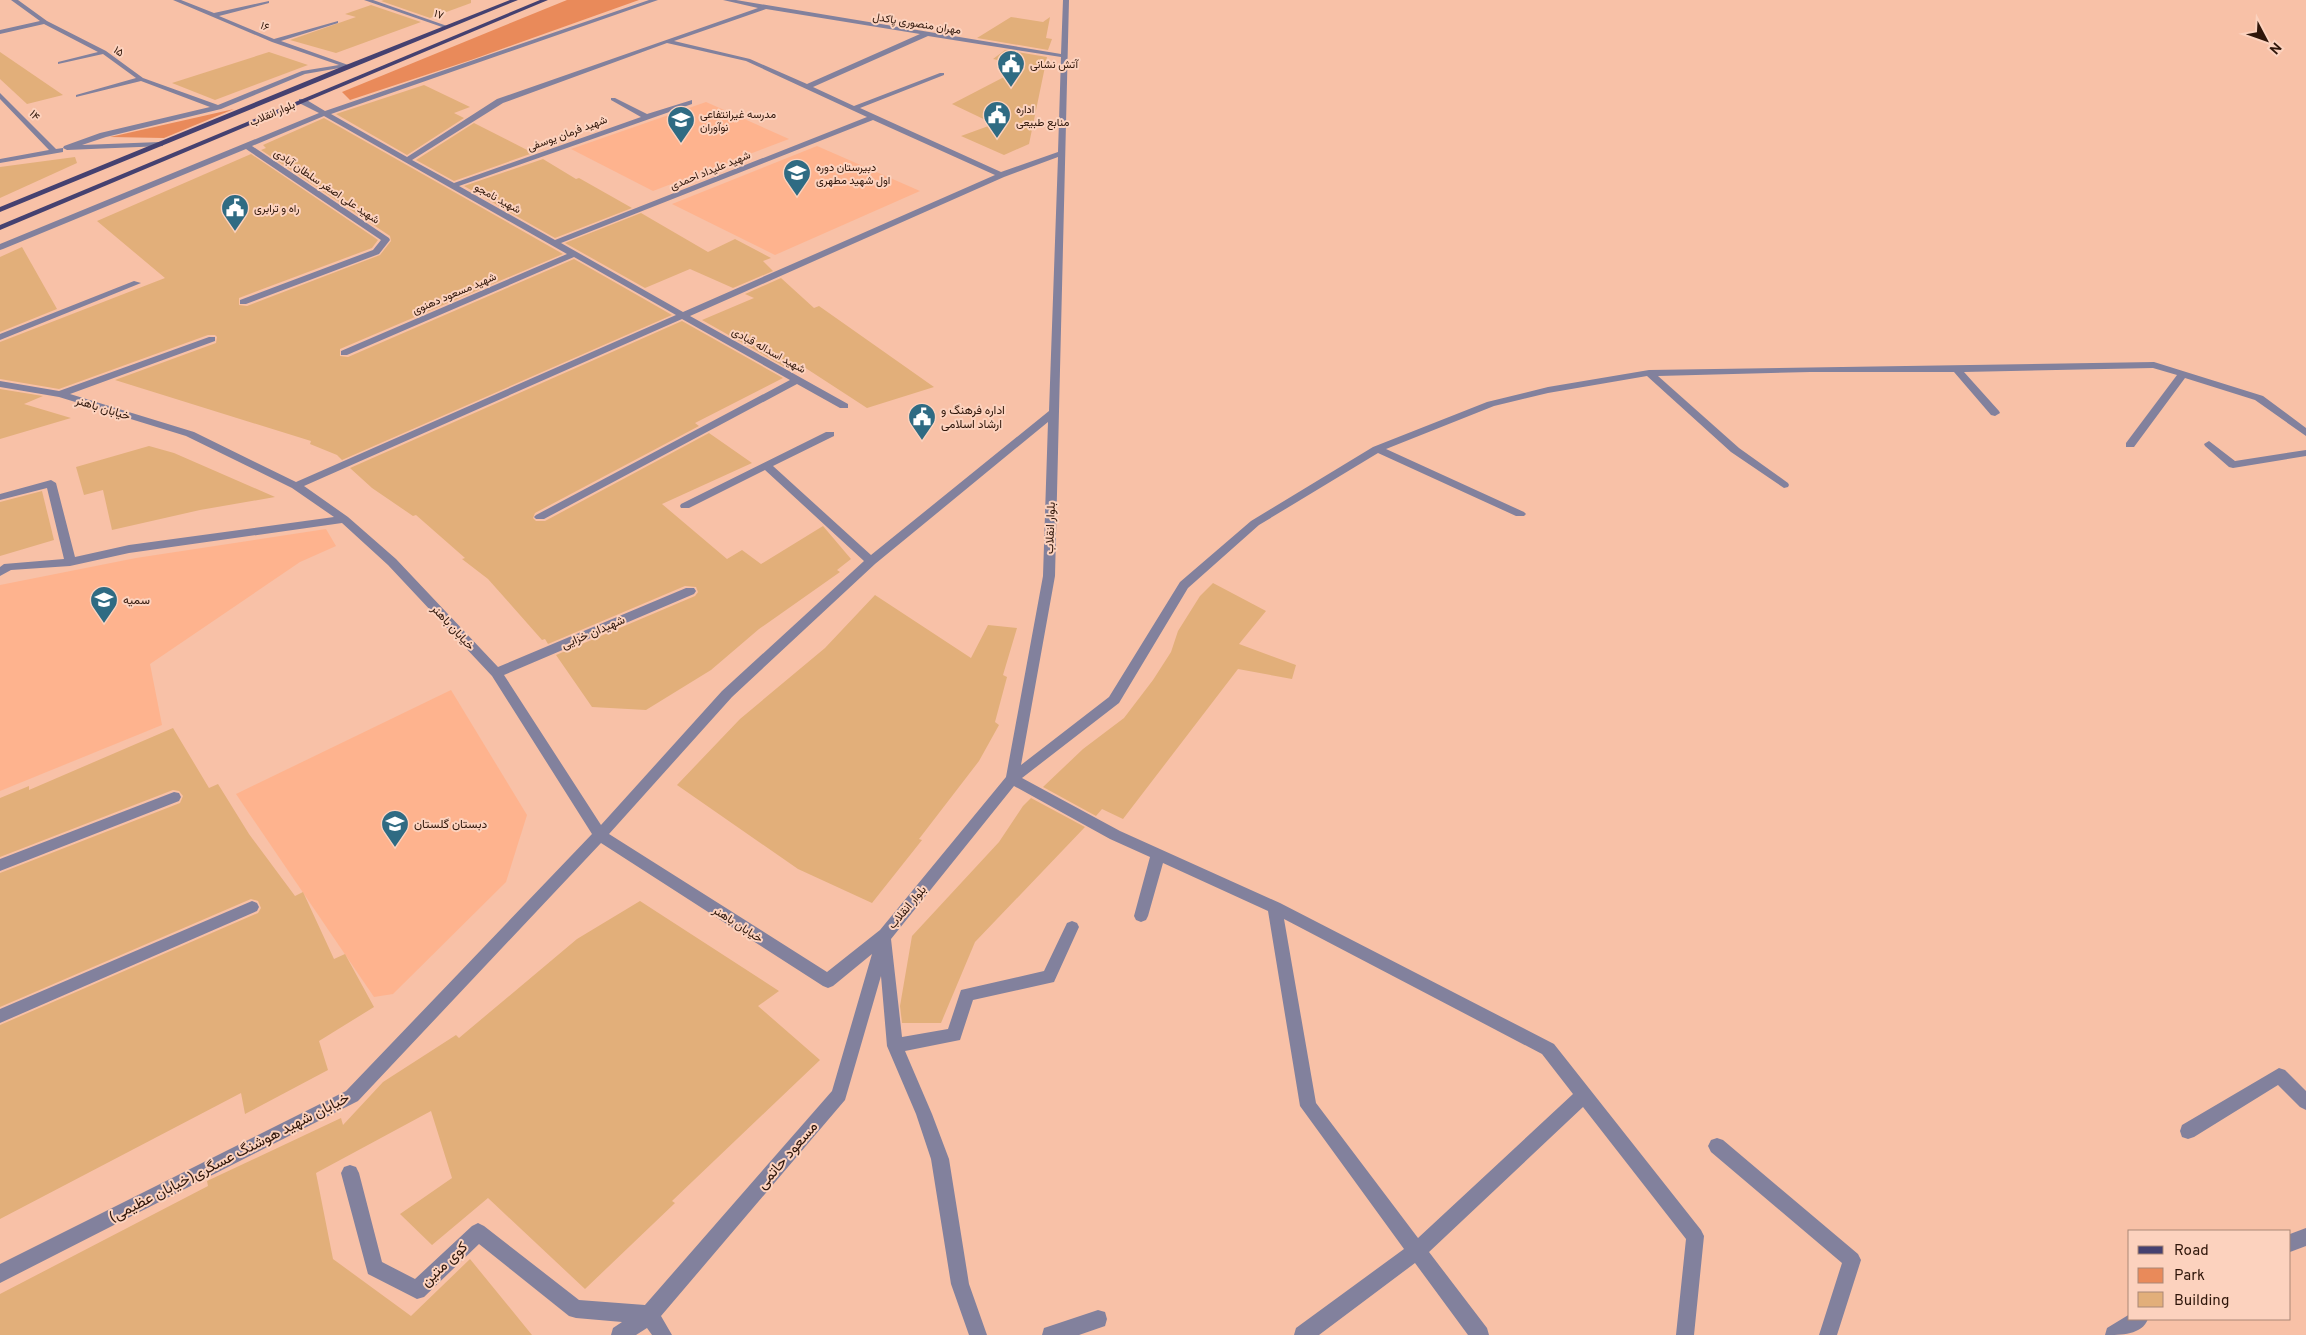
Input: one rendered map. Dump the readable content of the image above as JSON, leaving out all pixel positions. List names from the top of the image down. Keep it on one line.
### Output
{"streets":{"main road":["بلوار انقلاب"],"street":["۱۷","مهران منصوری پاکدل","۱۶","۱۵","۱۴","شهید فرمان یوسفی","شهید علیداد احمدی","شهید علی اصغر سلطان آبادی","شهید نامجو","شهید مسعود دهنوی","شهید اسداله قبادی","خیابان باهنر","شهیدان خزایی","مسعود حاتمی","خیابان شهید هوشنگ عسگری(خیابان عظیمی)","کوی متین"]},"crossings":[["۱۷","بلوار انقلاب"],["مهران منصوری پاکدل","بلوار انقلاب"],["مهران منصوری پاکدل","شهید نامجو"],["۱۶","بلوار انقلاب"],["بلوار انقلاب","شهید نامجو"],["بلوار انقلاب","خیابان باهنر"],["بلوار انقلاب","مسعود حاتمی"],["بلوار انقلاب","خیابان شهید هوشنگ عسگری(خیابان عظیمی)"],["شهید فرمان یوسفی","شهید نامجو"],["شهید علیداد احمدی","شهید نامجو"],["شهید نامجو","شهید مسعود دهنوی"],["شهید نامجو","شهید اسداله قبادی"],["خیابان باهنر","شهیدان خزایی"],["خیابان باهنر","خیابان شهید هوشنگ عسگری(خیابان عظیمی)"],["مسعود حاتمی","کوی متین"]],"places":{"public building":["آتش نشانی","اداره منابع طبیعی","راه و ترابری","اداره فرهنگ و ارشاد اسلامی"],"school or university":["مدرسه غیرانتفاعی نوآوران","دبیرستان دوره اول شهید مطهری","سمیه","دبستان گلستان"]},"legend":["Road","Park","Building"],"north":"bottom right"}
